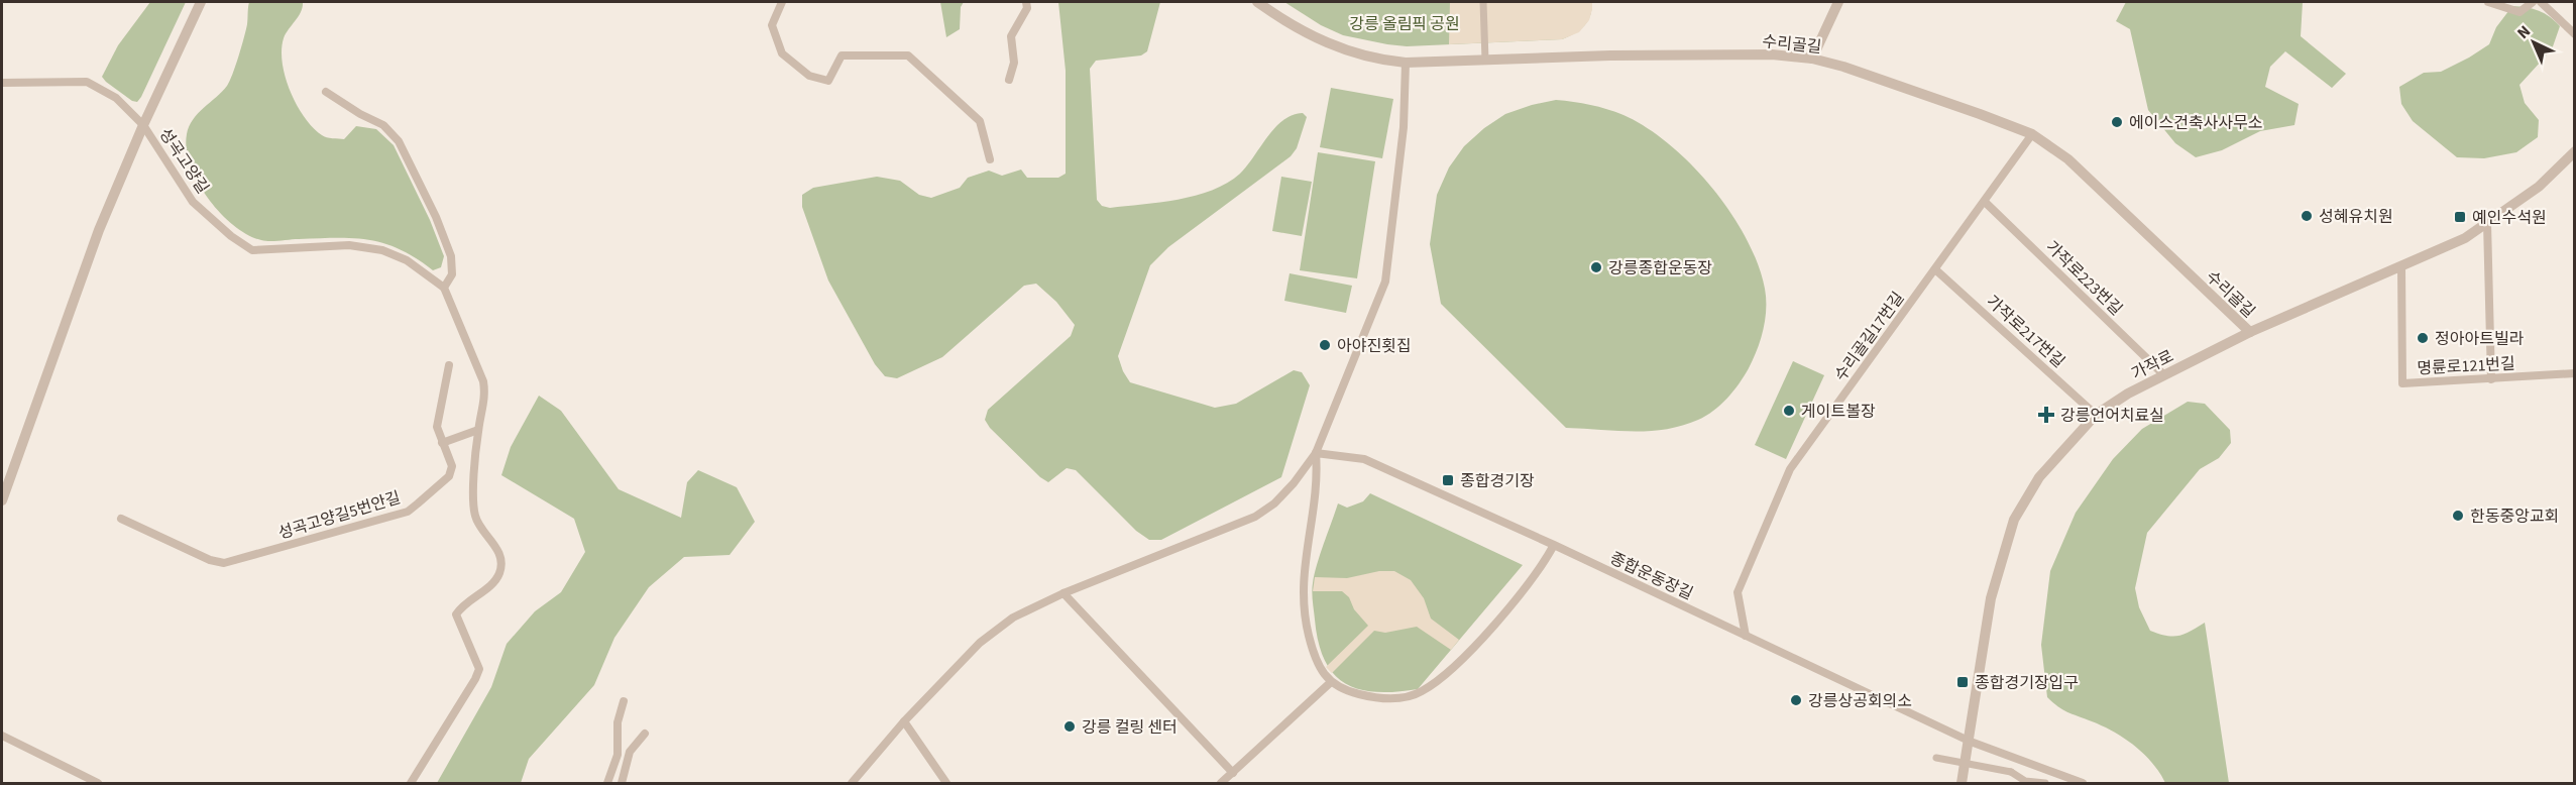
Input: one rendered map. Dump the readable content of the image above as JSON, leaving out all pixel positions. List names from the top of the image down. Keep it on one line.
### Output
{"streets":{"street":["수리골길","성곡고양길","가작로223번길","가작로217번길","수리골길17번길","가작로","명륜로121번길","성곡고양길5번안길","종합운동장길"]},"crossings":[["수리골길","수리골길17번길"],["수리골길","가작로"],["가작로223번길","수리골길17번길"],["가작로223번길","가작로"],["가작로217번길","수리골길17번길"],["가작로217번길","가작로"],["수리골길17번길","종합운동장길"],["가작로","명륜로121번길"],["가작로","종합운동장길"]],"parks":["강릉 올림픽 공원"],"places":{"other":["에이스건축사사무소","성혜유치원","강릉종합운동장","정아아트빌라","아야진횟집","게이트볼장","한동중앙교회","강릉상공회의소","강릉 컬링 센터"],"transit":["예인수석원","종합경기장","종합경기장입구"],"health":["강릉언어치료실"]},"north":"top left"}
